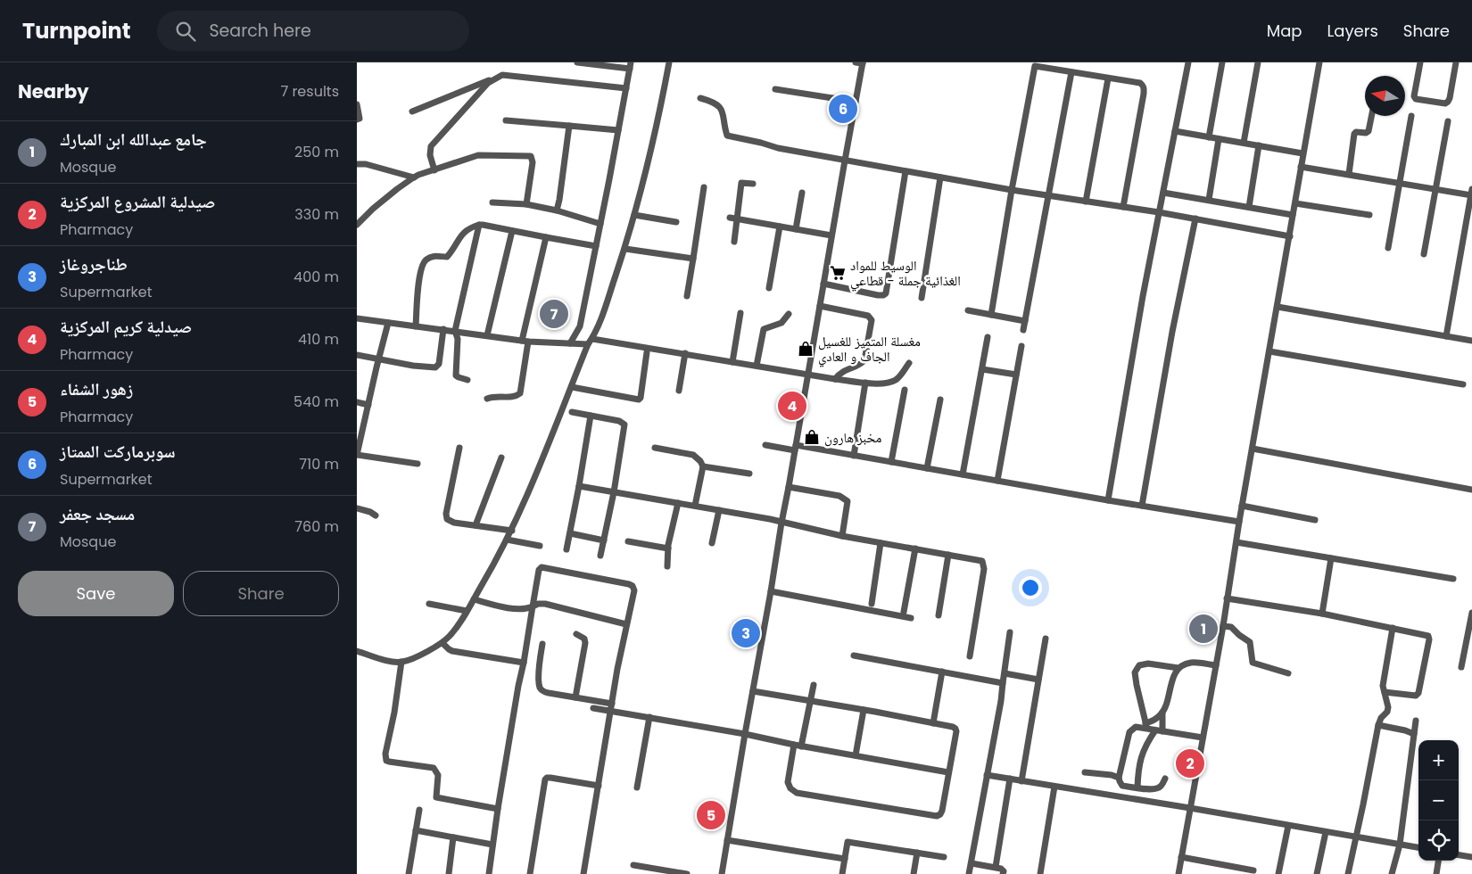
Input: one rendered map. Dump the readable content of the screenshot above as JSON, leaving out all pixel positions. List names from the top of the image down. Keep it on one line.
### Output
{"places":{"supermarket":["الوسيط للمواد الغذائية جملة - قطاعي"],"shop":["مغسلة المتميز للغسيل الجاف و العادي","مخبز هارون"]},"north":"left","page":{"header":"Turnpoint","search":"Search here","nav":["Map","Layers","Share"],"heading":["Nearby","7 results"],"pins":["6","7","4","1","3","2","5"],"list":[{"mark":"1","name":"جامع عبدالله ابن المبارك","note":"Mosque","value":"250 m"},{"mark":"2","name":"صيدلية المشروع المركزية","note":"Pharmacy","value":"330 m"},{"mark":"3","name":"طناجروغاز","note":"Supermarket","value":"400 m"},{"mark":"4","name":"صيدلية كريم المركزية","note":"Pharmacy","value":"410 m"},{"mark":"5","name":"زهور الشفاء","note":"Pharmacy","value":"540 m"},{"mark":"6","name":"سوبرماركت الممتاز","note":"Supermarket","value":"710 m"},{"mark":"7","name":"مسجد جعفر","note":"Mosque","value":"760 m"}],"buttons":["Save","Share"],"map_buttons":["+","−"]}}
